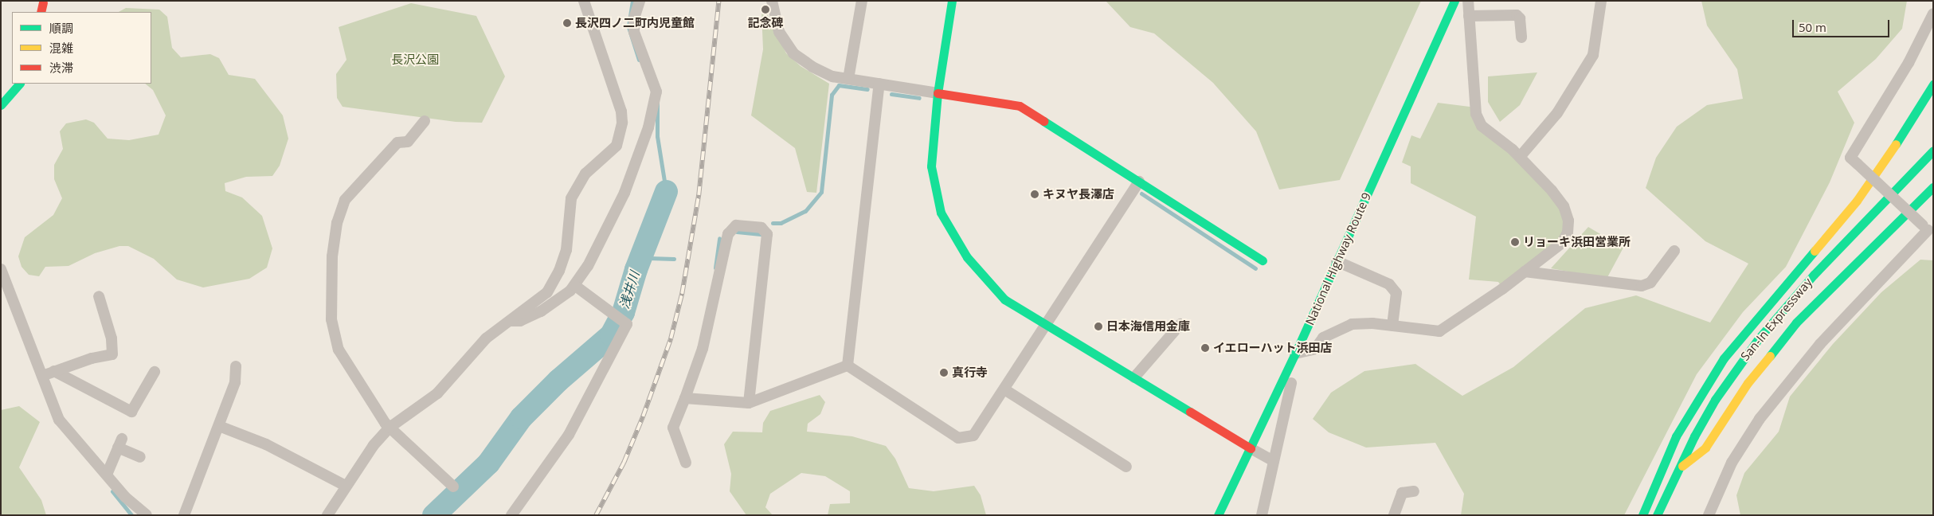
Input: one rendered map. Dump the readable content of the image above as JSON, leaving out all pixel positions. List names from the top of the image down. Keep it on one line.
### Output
{"streets":{"main road":["National Highway Route 9","San-In Expressway"]},"water":["浅井川"],"parks":["長沢公園"],"places":["記念碑","長沢四ノ二町内児童館","キヌヤ長澤店","リョーキ浜田営業所","日本海信用金庫","イエローハット浜田店","真行寺"],"legend":["順調","混雑","渋滞"],"scale_bar":"50 m"}
